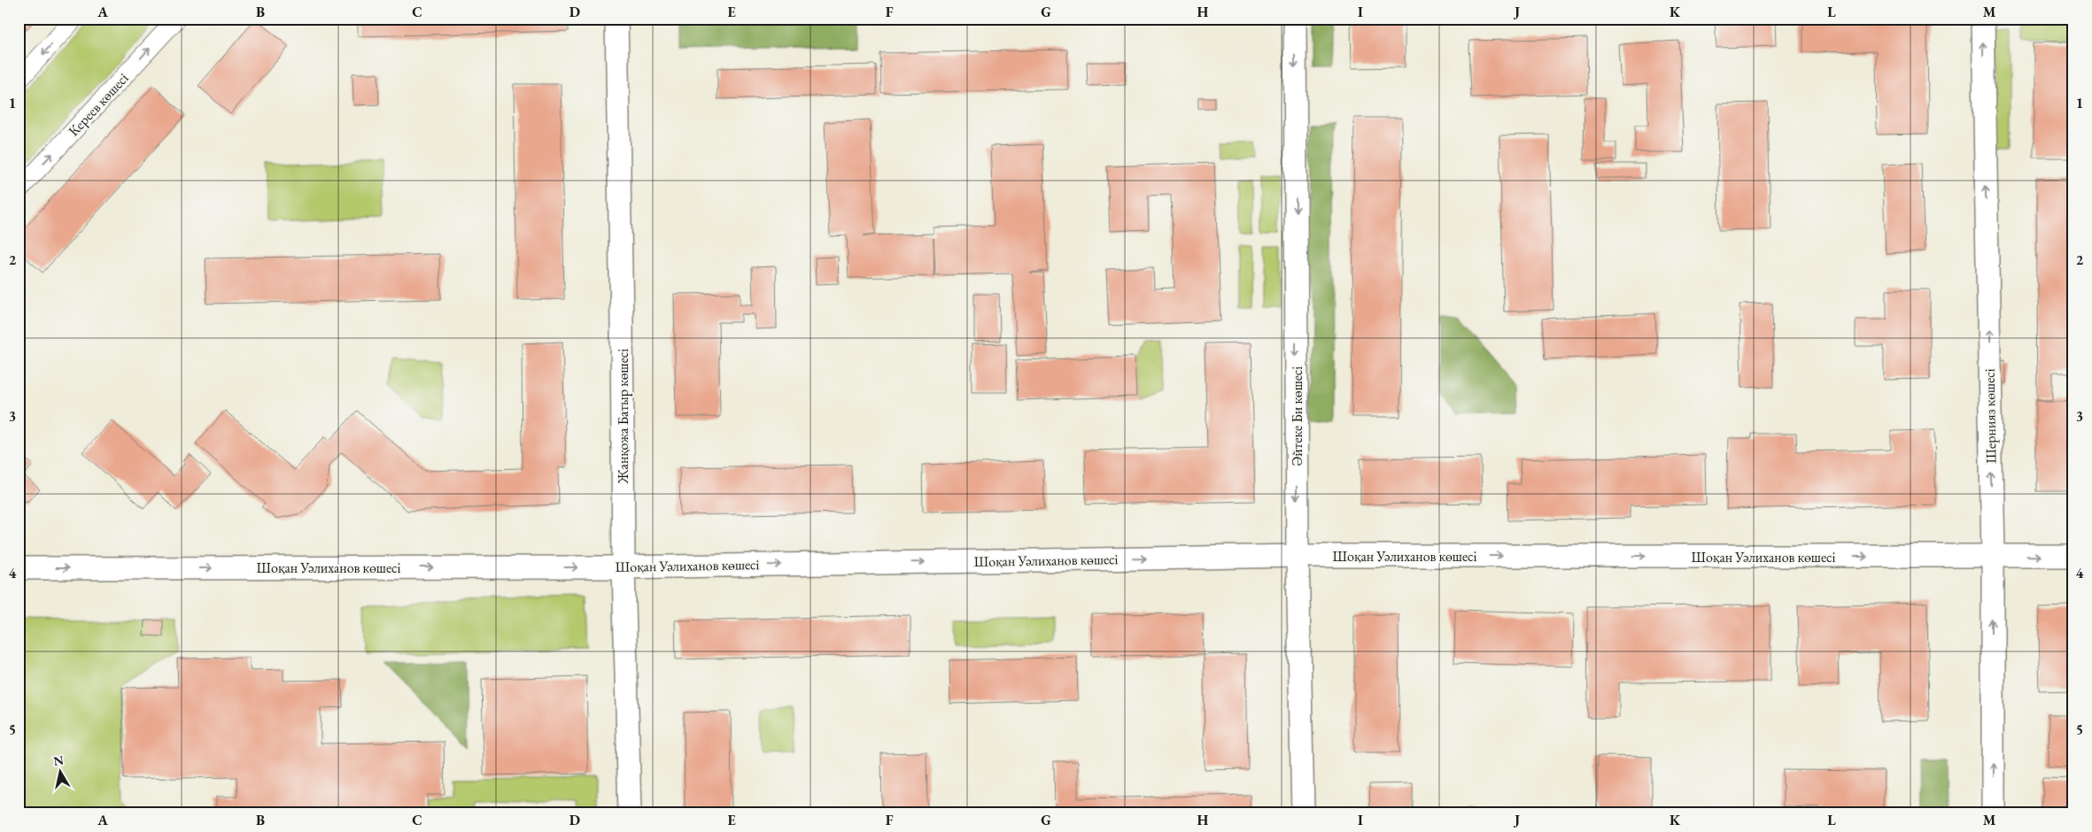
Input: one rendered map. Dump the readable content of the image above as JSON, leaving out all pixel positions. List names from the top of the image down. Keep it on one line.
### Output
{"streets":{"street":["Кереев көшесі","Жанқожа Батыр көшесі","Әйтеке Би көшесі","Шернияз көшесі","Шоқан Уәлиханов көшесі"]},"crossings":[["Жанқожа Батыр көшесі","Шоқан Уәлиханов көшесі"],["Әйтеке Би көшесі","Шоқан Уәлиханов көшесі"],["Шернияз көшесі","Шоқан Уәлиханов көшесі"]],"one_way":["Әйтеке Би көшесі","Шернияз көшесі","Шоқан Уәлиханов көшесі"],"north":"top","grid":{"columns":["A","B","C","D","E","F","G","H","I","J","K","L","M"],"rows":["1","2","3","4","5"]}}
